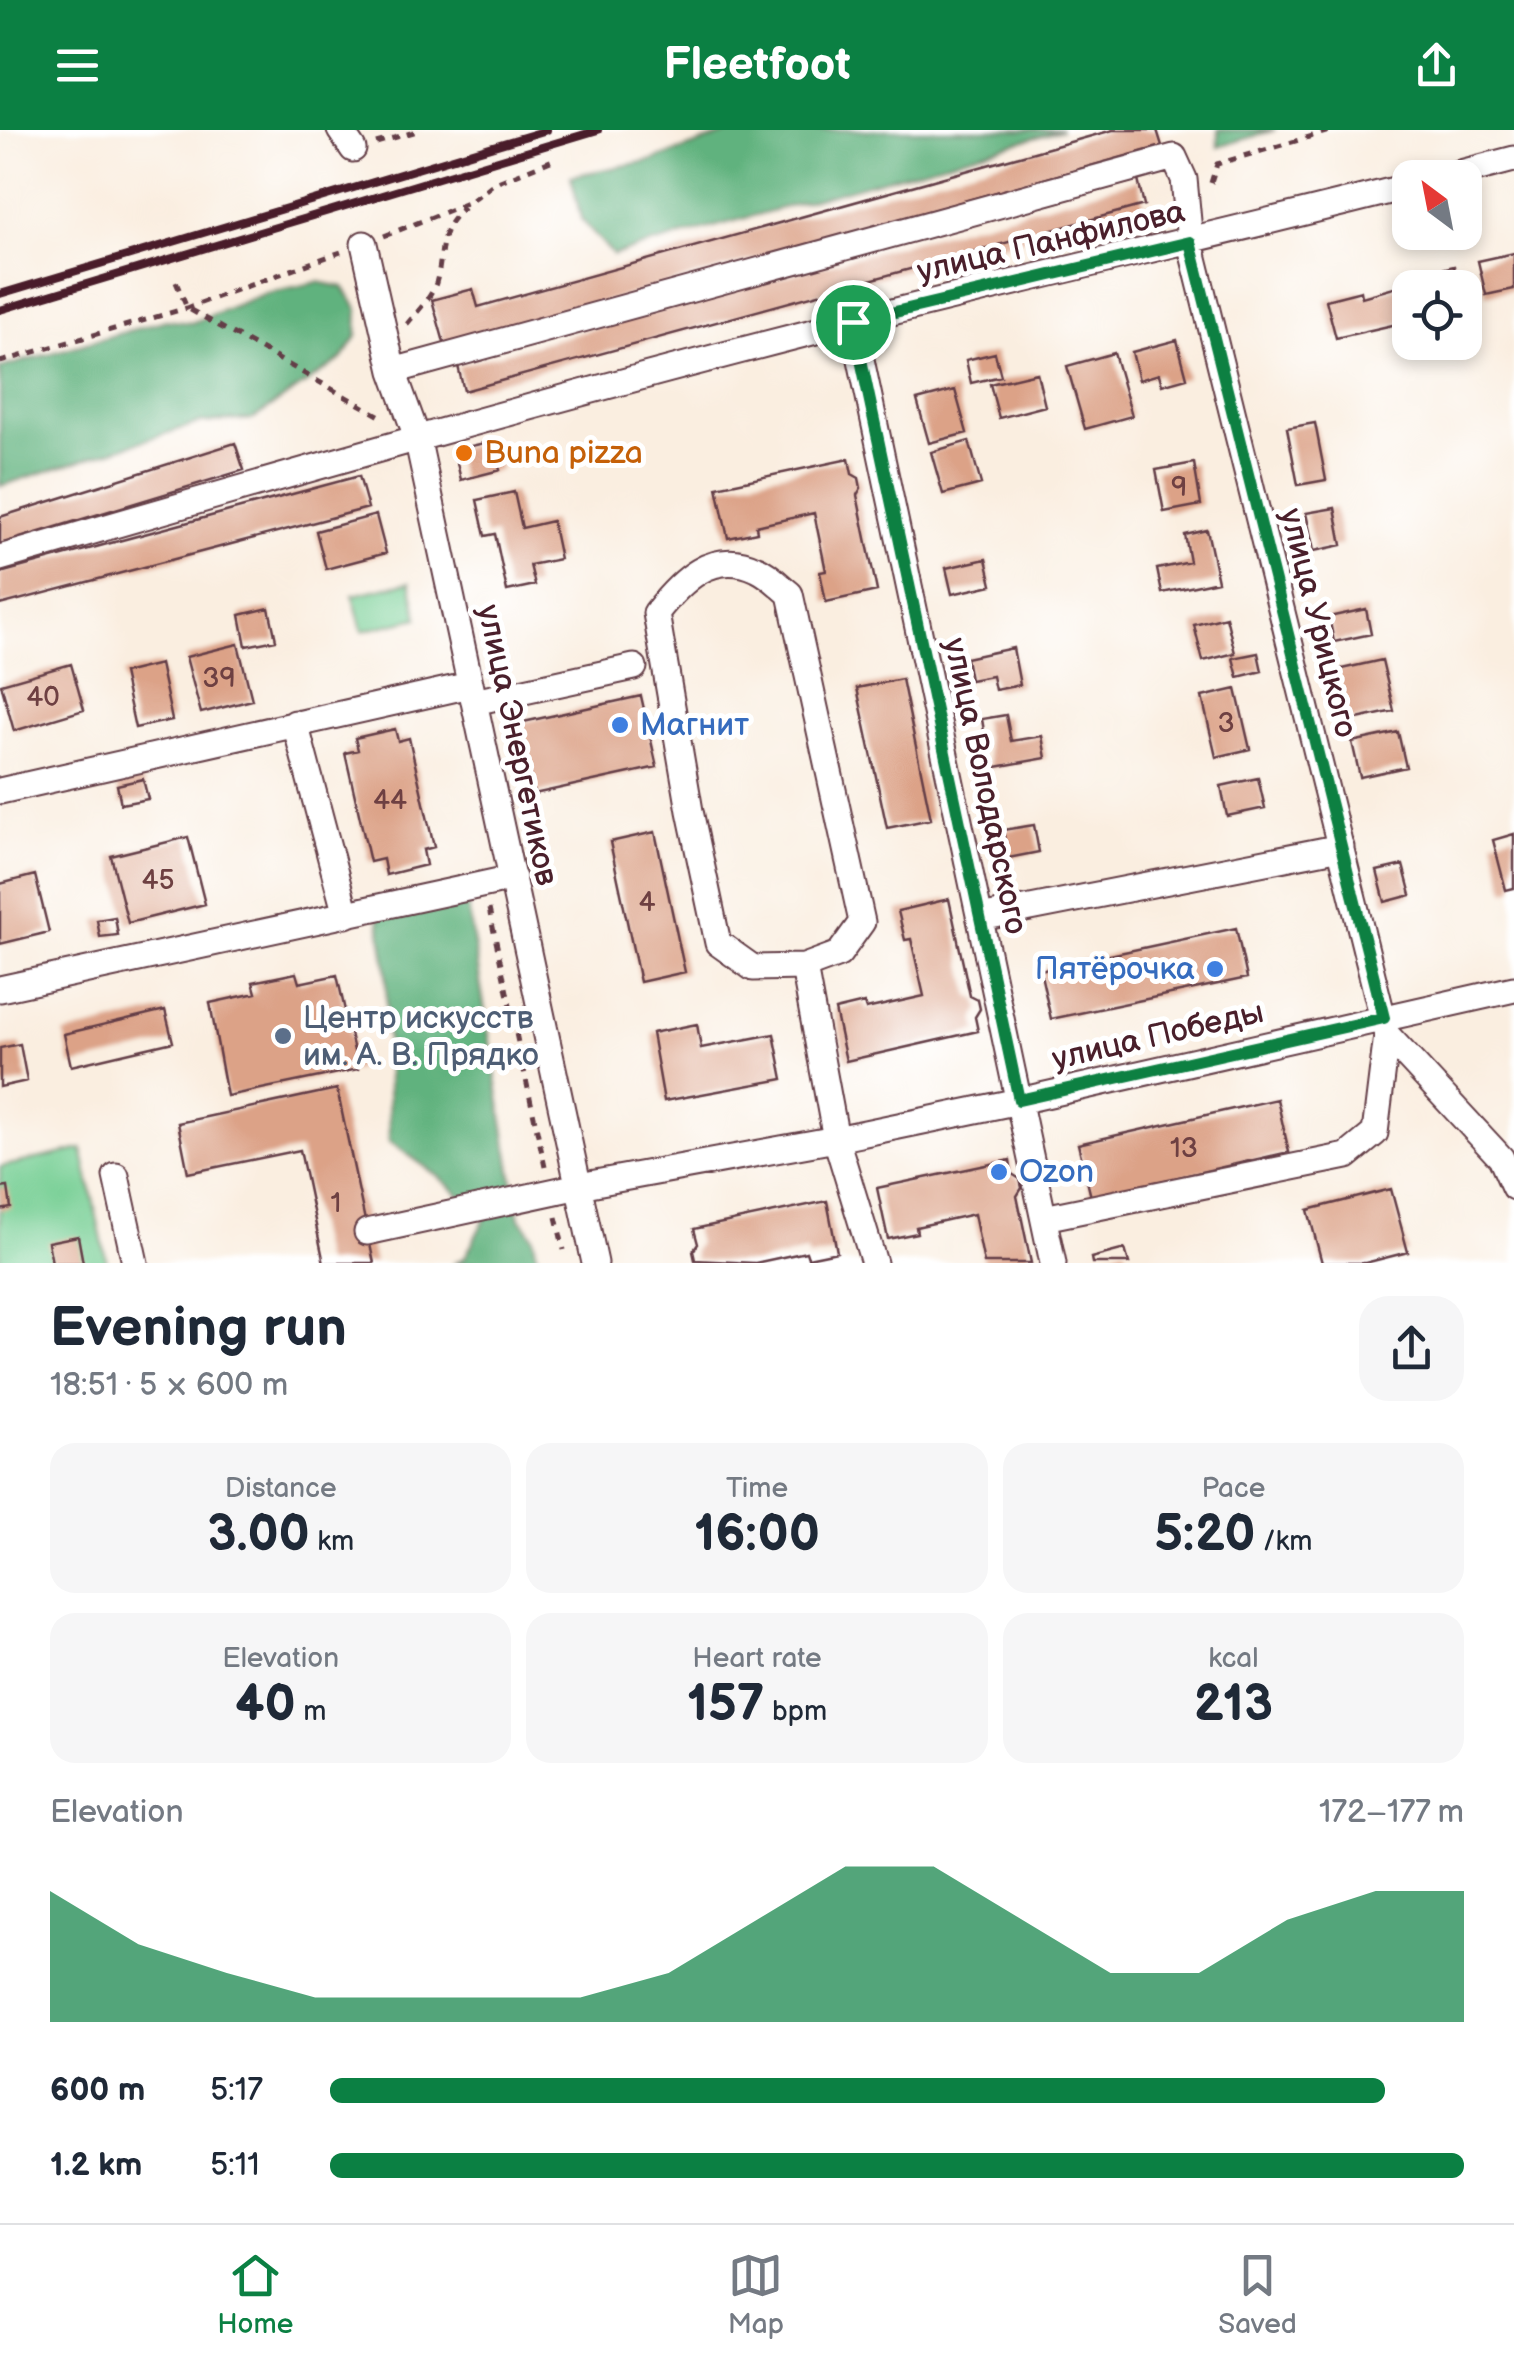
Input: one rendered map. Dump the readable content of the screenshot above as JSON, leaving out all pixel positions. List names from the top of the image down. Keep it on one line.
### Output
{"streets":{"street":["улица Панфилова","улица Урицкого","улица Энергетиков","улица Володарского","улица Победы"]},"crossings":[["улица Панфилова","улица Урицкого"],["улица Панфилова","улица Энергетиков"],["улица Панфилова","улица Володарского"],["улица Урицкого","улица Энергетиков"],["улица Урицкого","улица Победы"],["улица Энергетиков","улица Победы"],["улица Володарского","улица Победы"]],"places":["Buna pizza","Магнит","Пятёрочка","Центр искусств им. А. В. Прядко","Ozon"],"house_numbers":["9","39","40","3","44","45","4","13","1"],"north":"top left","page":{"header":"Fleetfoot","heading":["Evening run","18:51 · 5 × 600 m"],"stats":[["Distance","3.00 km"],["Time","16:00"],["Pace","5:20 /km"],["Elevation","40 m"],["Heart rate","157 bpm"],["kcal","213"]],"chart":["Elevation","172–177 m"],"list":[{"name":"600 m","note":"5:17"},{"name":"1.2 km","note":"5:11"}],"tabs":["Home","Map","Saved"]}}
